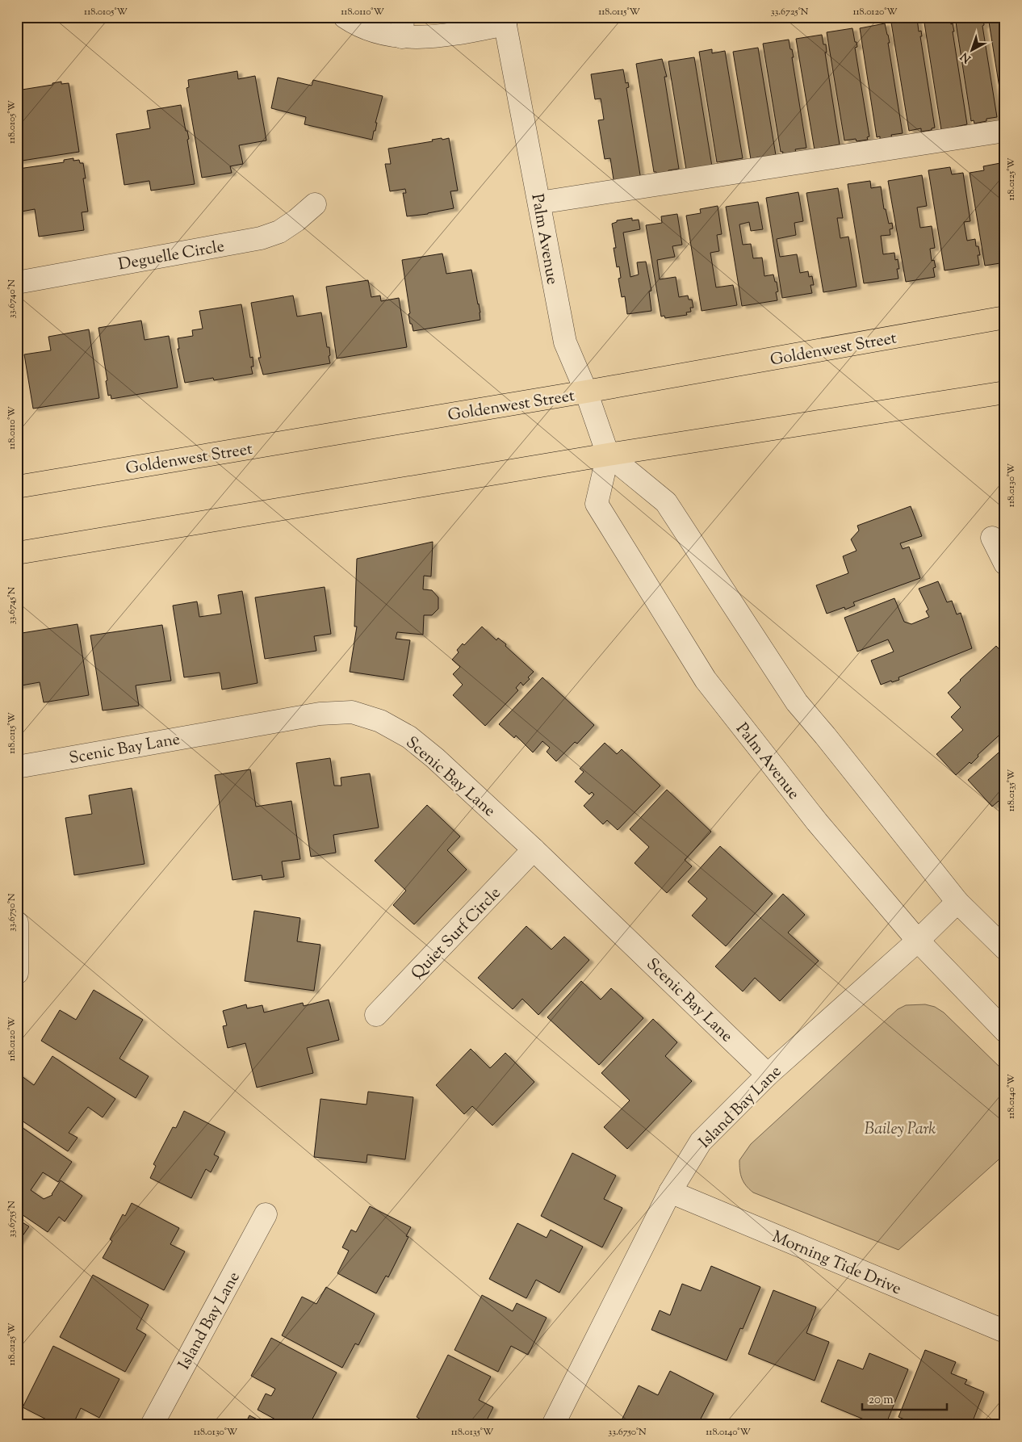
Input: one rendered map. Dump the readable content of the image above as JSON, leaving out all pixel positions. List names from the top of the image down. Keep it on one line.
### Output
{"streets":{"main road":["Goldenwest Street"],"street":["Palm Avenue","Deguelle Circle","Scenic Bay Lane","Quiet Surf Circle","Island Bay Lane","Morning Tide Drive"]},"crossings":[["Palm Avenue","Goldenwest Street"],["Palm Avenue","Island Bay Lane"],["Scenic Bay Lane","Quiet Surf Circle"],["Scenic Bay Lane","Island Bay Lane"],["Island Bay Lane","Morning Tide Drive"]],"parks":["Bailey Park"],"scale_bar":"20 m","north":"bottom left","coordinates":["118.0105°W","118.0110°W","118.0115°W","33.6725°N","118.0120°W","118.0125°W","33.6740°N","118.0130°W","33.6745°N","118.0135°W","33.6750°N","118.0140°W","33.6755°N"]}
